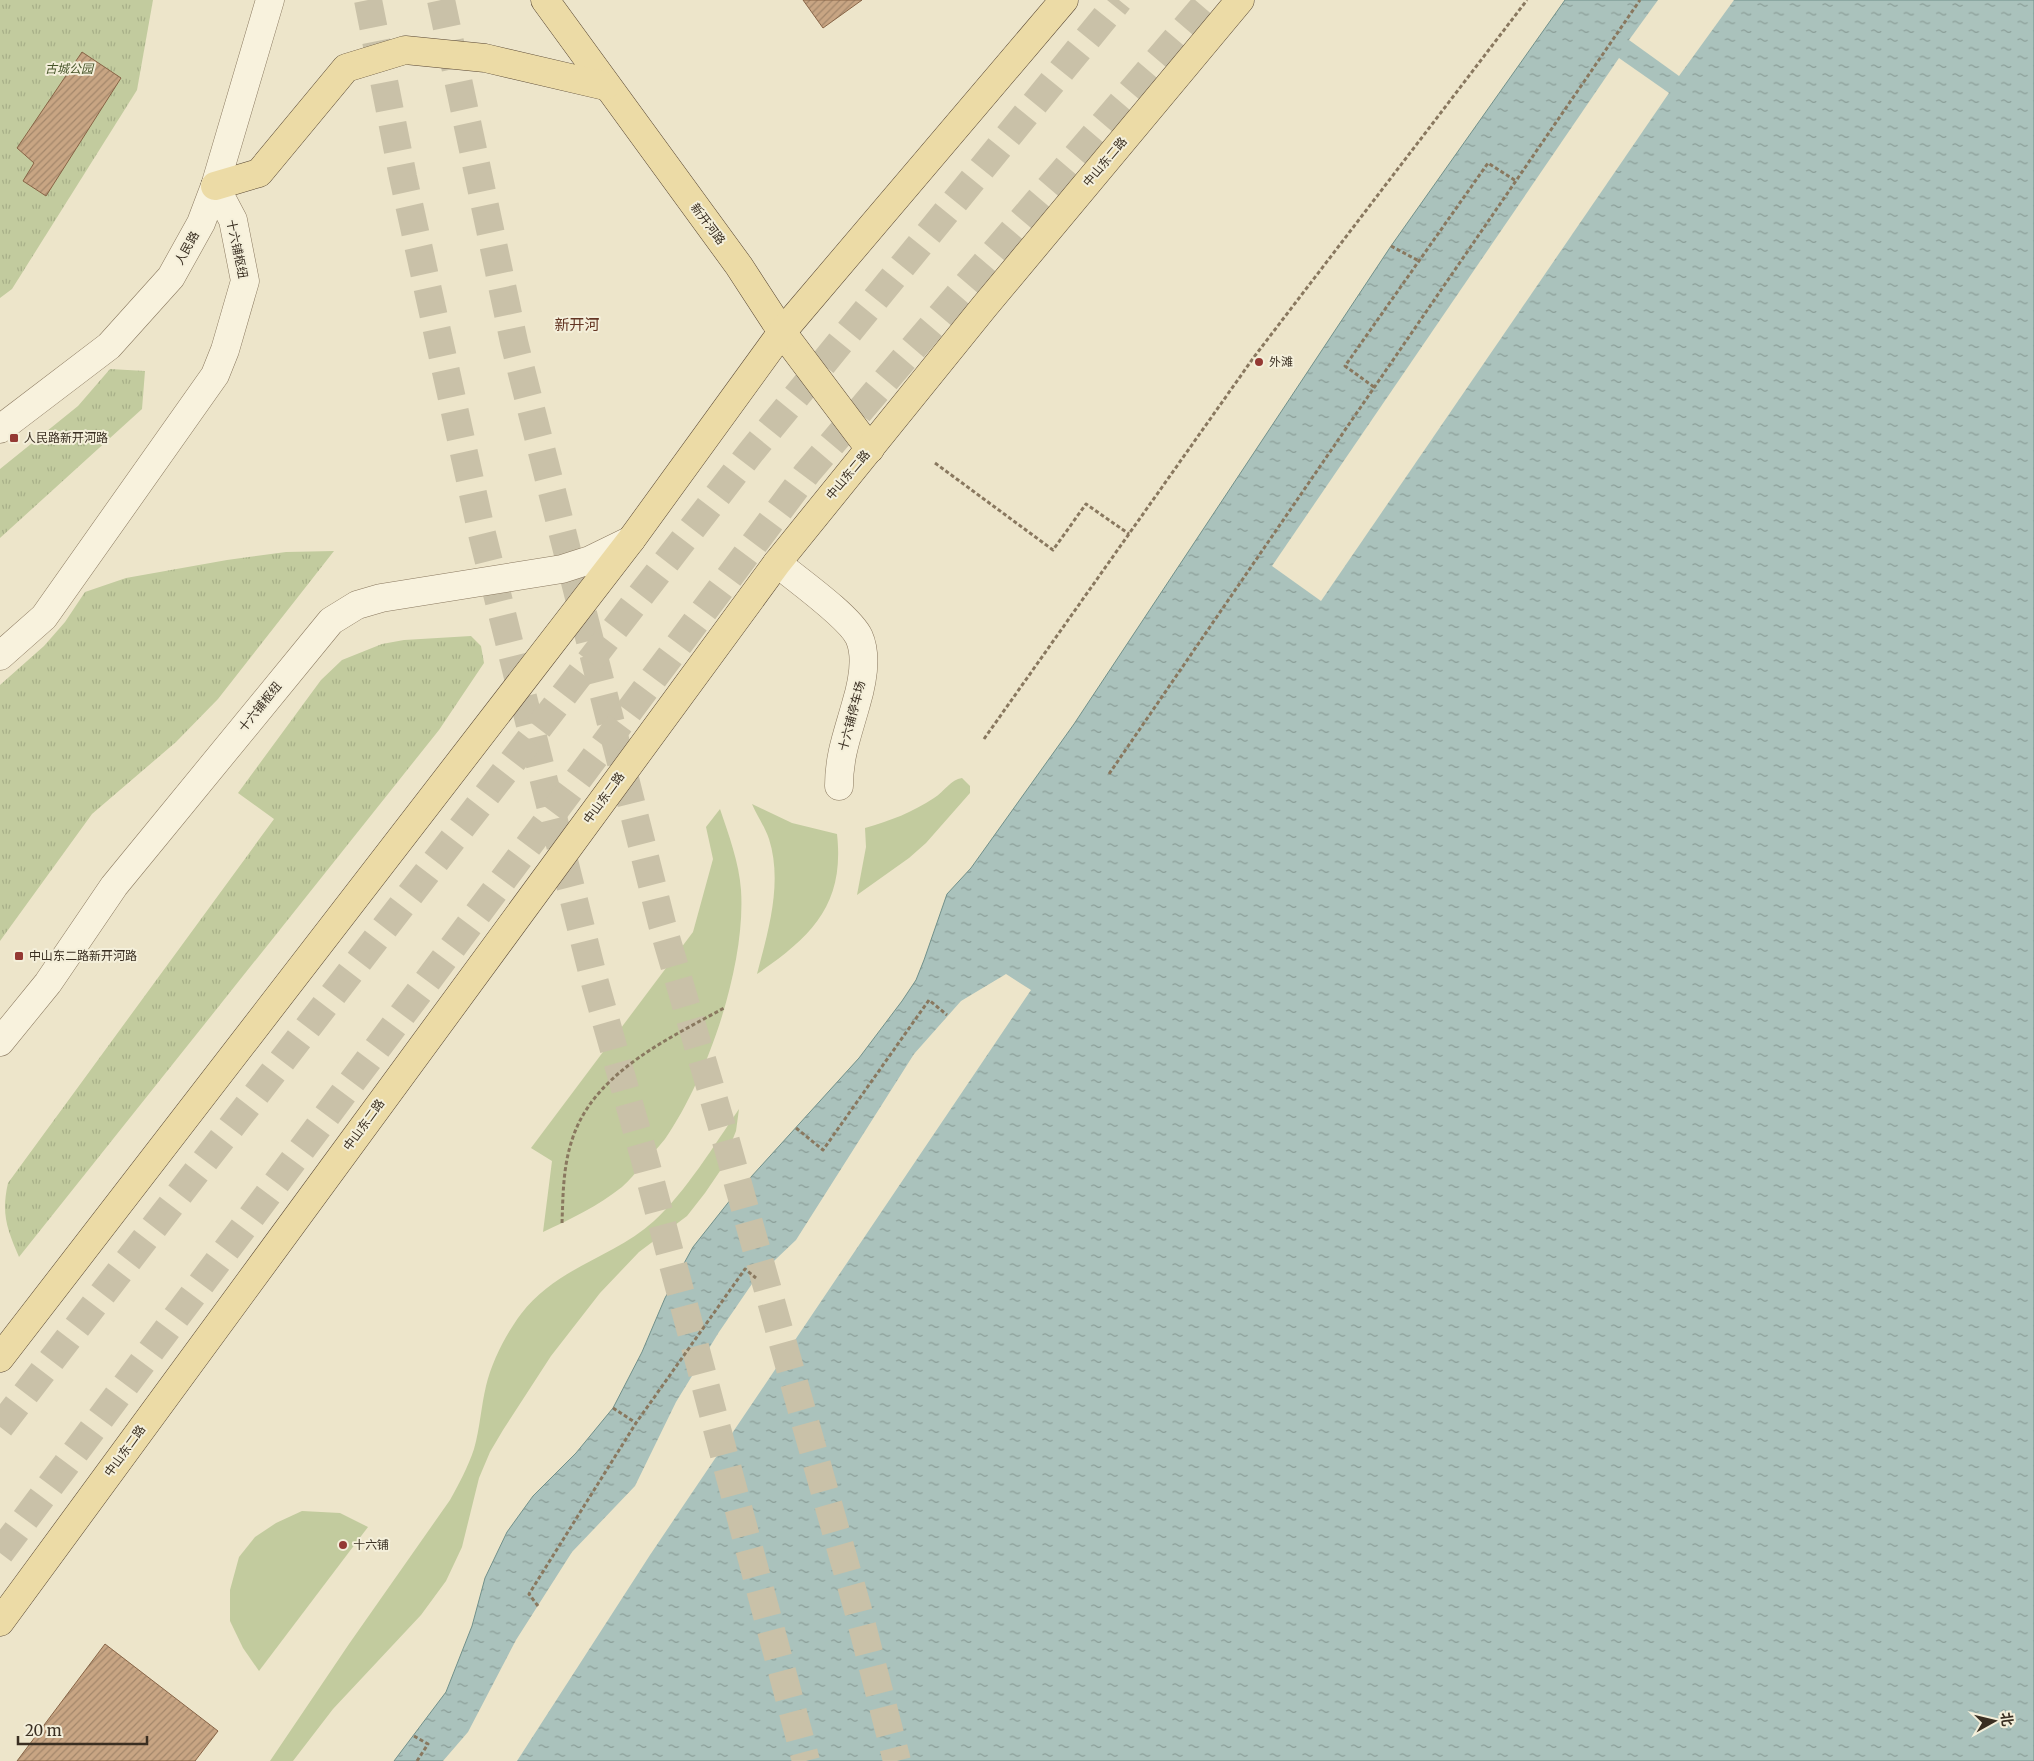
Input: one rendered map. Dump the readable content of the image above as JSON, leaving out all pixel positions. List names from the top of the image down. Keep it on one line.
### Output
{"streets":{"main road":["中山东二路","新开河路"],"street":["人民路","十六铺枢纽","十六铺停车场"]},"crossings":[["中山东二路","新开河路"],["中山东二路","十六铺停车场"],["人民路","十六铺枢纽"]],"districts":["新开河"],"parks":["古城公园"],"places":{"other":["外滩","十六铺"],"transit":["人民路新开河路","中山东二路新开河路"]},"scale_bar":"20 m","north":"right"}
